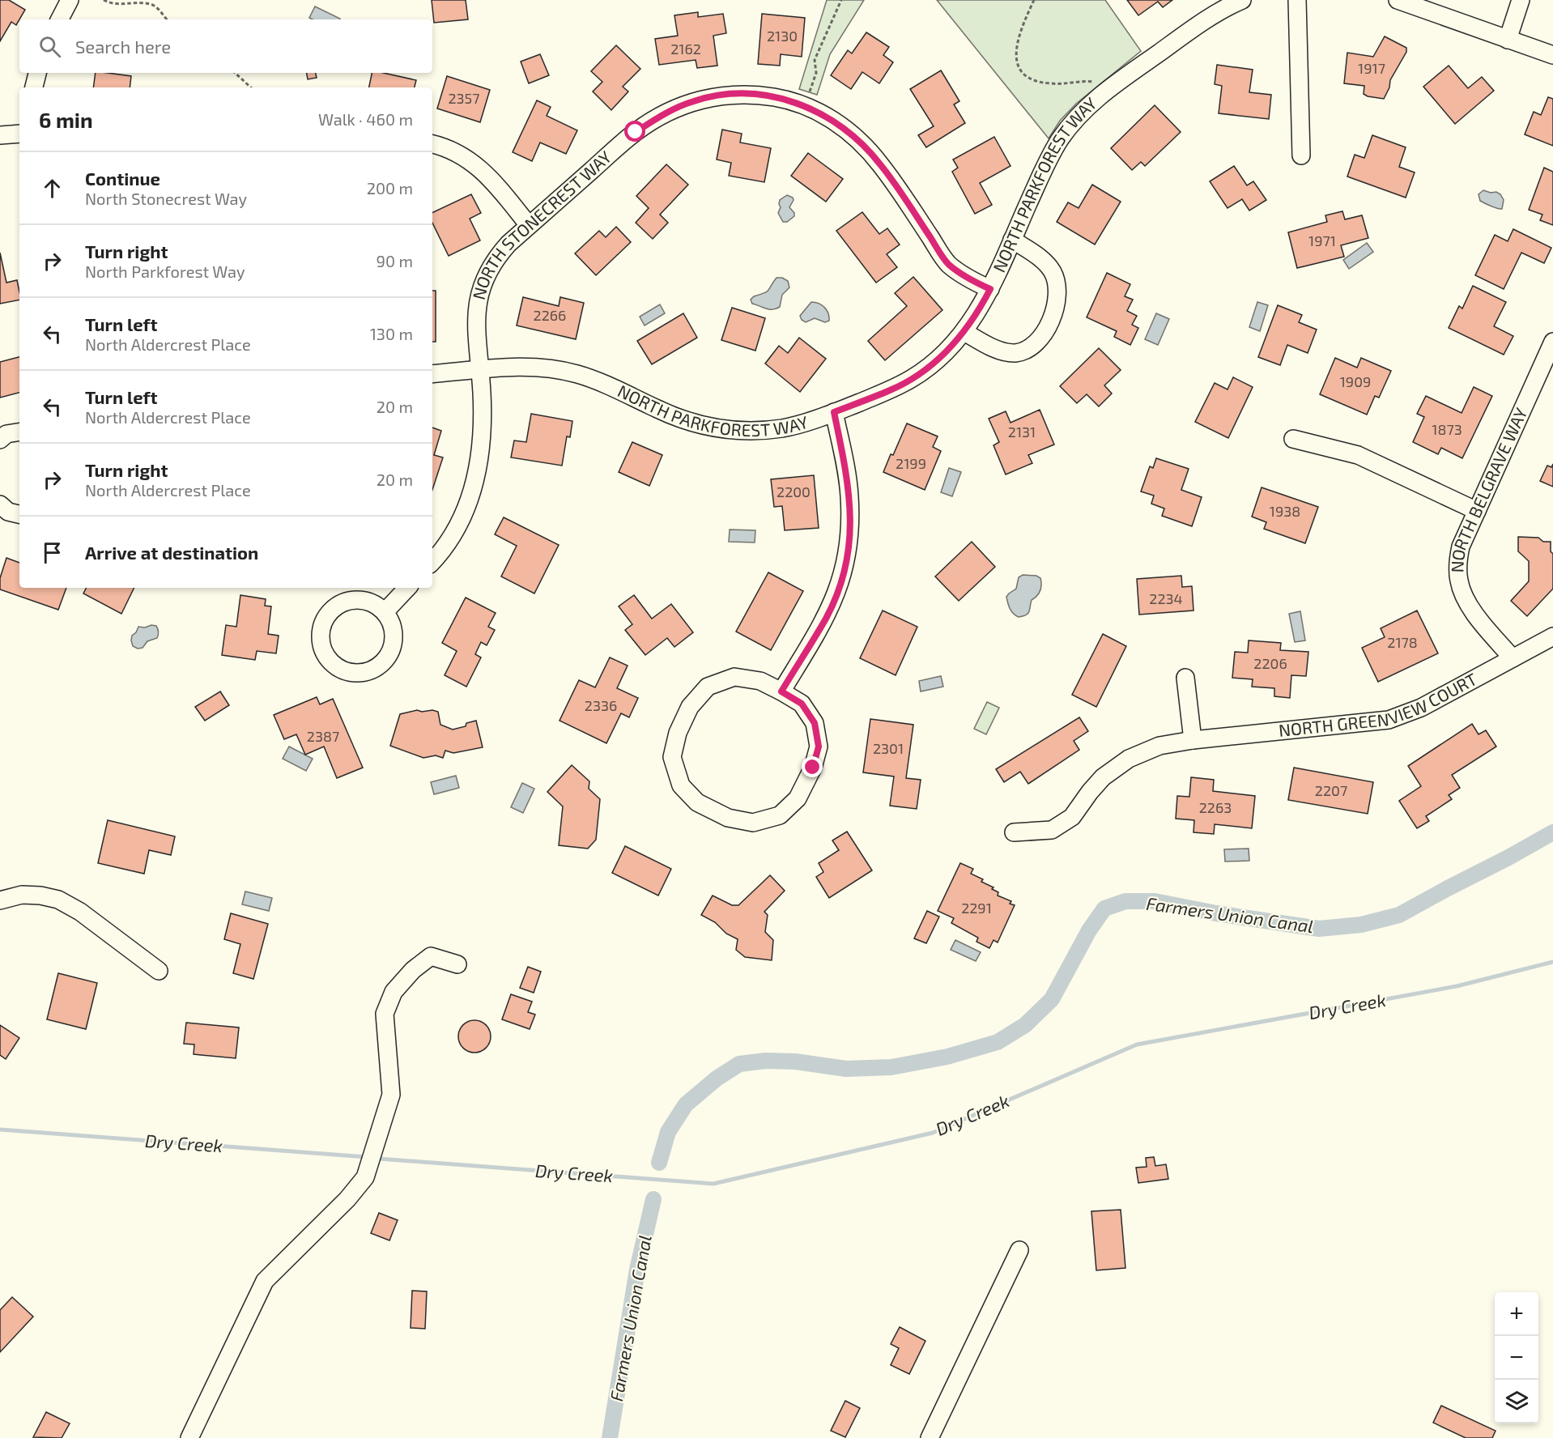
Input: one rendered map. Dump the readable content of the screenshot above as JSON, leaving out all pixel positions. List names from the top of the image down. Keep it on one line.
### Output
{"streets":{"street":["NORTH PARKFOREST WAY","NORTH STONECREST WAY","NORTH BELGRAVE WAY","NORTH GREENVIEW COURT"]},"crossings":[["NORTH PARKFOREST WAY","NORTH STONECREST WAY"],["NORTH BELGRAVE WAY","NORTH GREENVIEW COURT"]],"water":["Farmers Union Canal","Dry Creek"],"house_numbers":["2130","2162","1917","2357","1971","2266","1909","1873","2131","2199","2200","1938","2234","2178","2206","2336","2387","2301","2207","2263","2291"],"page":{"search":"Search here","heading":["6 min","Walk · 460 m"],"list":[["Continue","North Stonecrest Way","200 m"],["Turn right","North Parkforest Way","90 m"],["Turn left","North Aldercrest Place","130 m"],["Turn left","North Aldercrest Place","20 m"],["Turn right","North Aldercrest Place","20 m"],"Arrive at destination"],"map_buttons":["+","−"]}}
